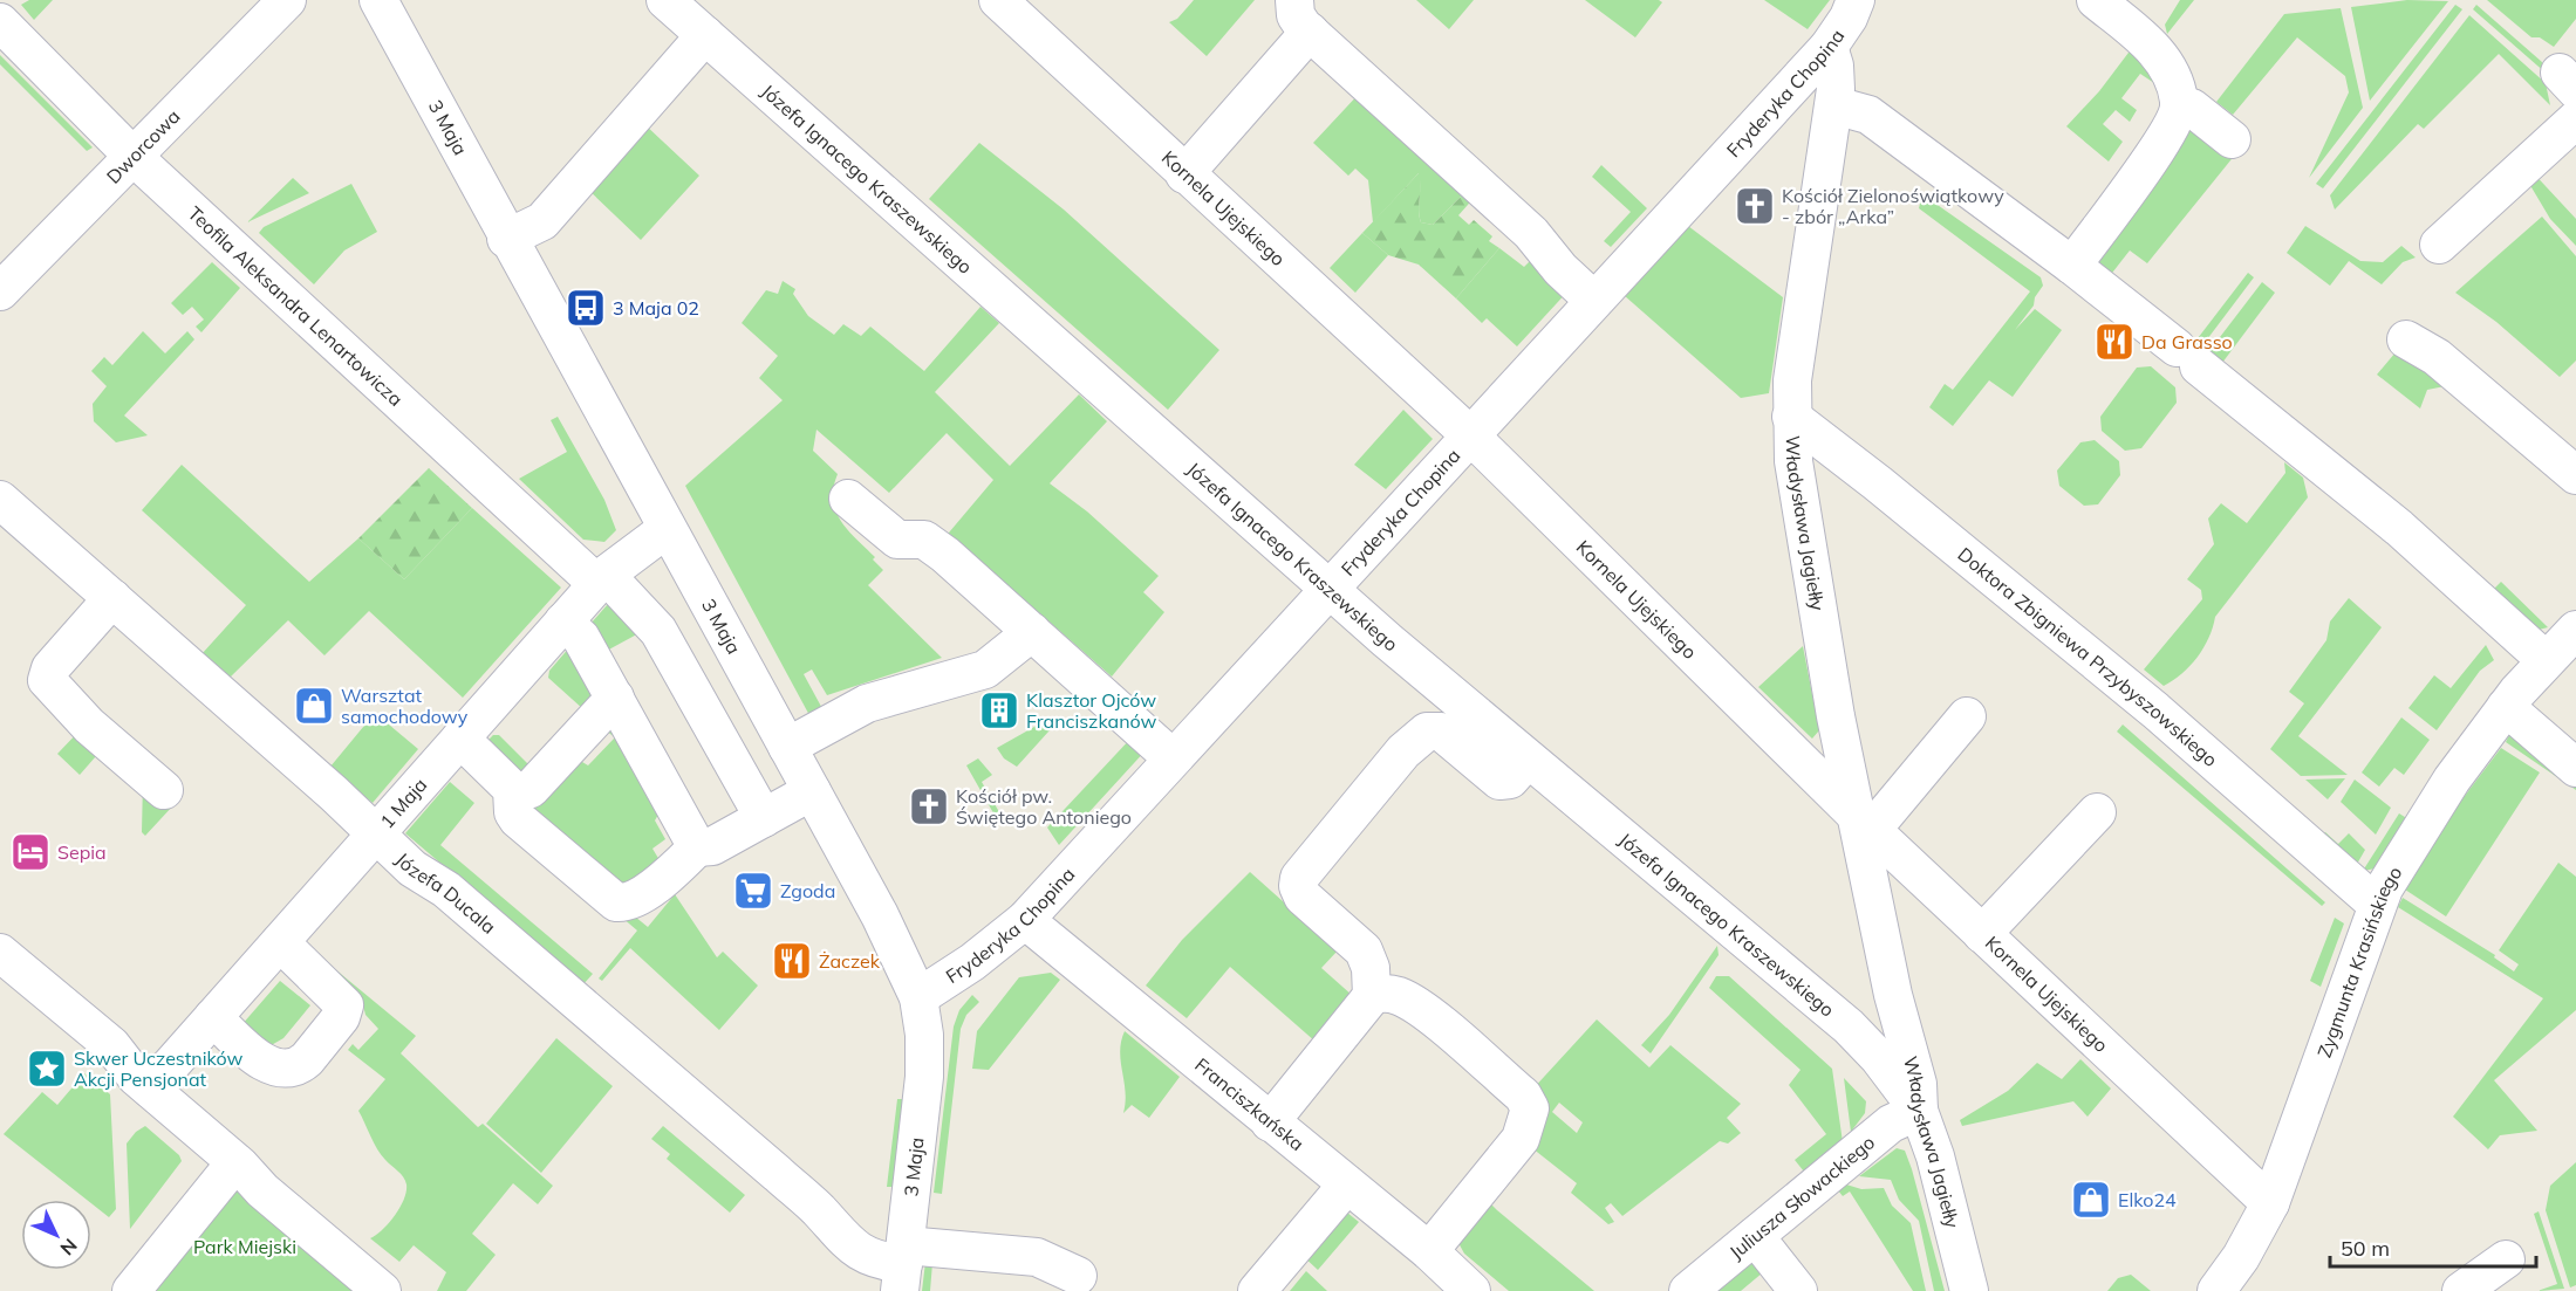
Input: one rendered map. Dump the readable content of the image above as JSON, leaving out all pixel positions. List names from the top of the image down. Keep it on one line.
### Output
{"streets":{"street":["Fryderyka Chopina","3 Maja","Dworcowa","Józefa Ignacego Kraszewskiego","Kornela Ujejskiego","Teofila Aleksandra Lenartowicza","Władysława Jagiełły","Doktora Zbigniewa Przybyszowskiego","1 Maja","Józefa Ducala","Zygmunta Krasińskiego","Franciszkańska","Juliusza Słowackiego"]},"crossings":[["Fryderyka Chopina","3 Maja"],["Fryderyka Chopina","Józefa Ignacego Kraszewskiego"],["Fryderyka Chopina","Kornela Ujejskiego"],["Fryderyka Chopina","Władysława Jagiełły"],["Fryderyka Chopina","Franciszkańska"],["3 Maja","1 Maja"],["3 Maja","Józefa Ducala"],["Dworcowa","Teofila Aleksandra Lenartowicza"],["Józefa Ignacego Kraszewskiego","Władysława Jagiełły"],["Józefa Ignacego Kraszewskiego","Juliusza Słowackiego"],["Kornela Ujejskiego","Władysława Jagiełły"],["Kornela Ujejskiego","Zygmunta Krasińskiego"],["Teofila Aleksandra Lenartowicza","1 Maja"],["Władysława Jagiełły","Doktora Zbigniewa Przybyszowskiego"],["Władysława Jagiełły","Juliusza Słowackiego"],["Doktora Zbigniewa Przybyszowskiego","Zygmunta Krasińskiego"],["1 Maja","Józefa Ducala"]],"parks":["Park Miejski"],"places":{"church":["Kościół Zielonoświątkowy - zbór „Arka”","Kościół pw. Świętego Antoniego"],"bus stop":["3 Maja 02"],"restaurant":["Da Grasso","Żaczek"],"shop":["Warsztat samochodowy","Elko24"],"building":["Klasztor Ojców Franciszkanów"],"hotel":["Sepia"],"supermarket":["Zgoda"],"place":["Skwer Uczestników Akcji Pensjonat"]},"scale_bar":"50 m","north":"bottom right"}
